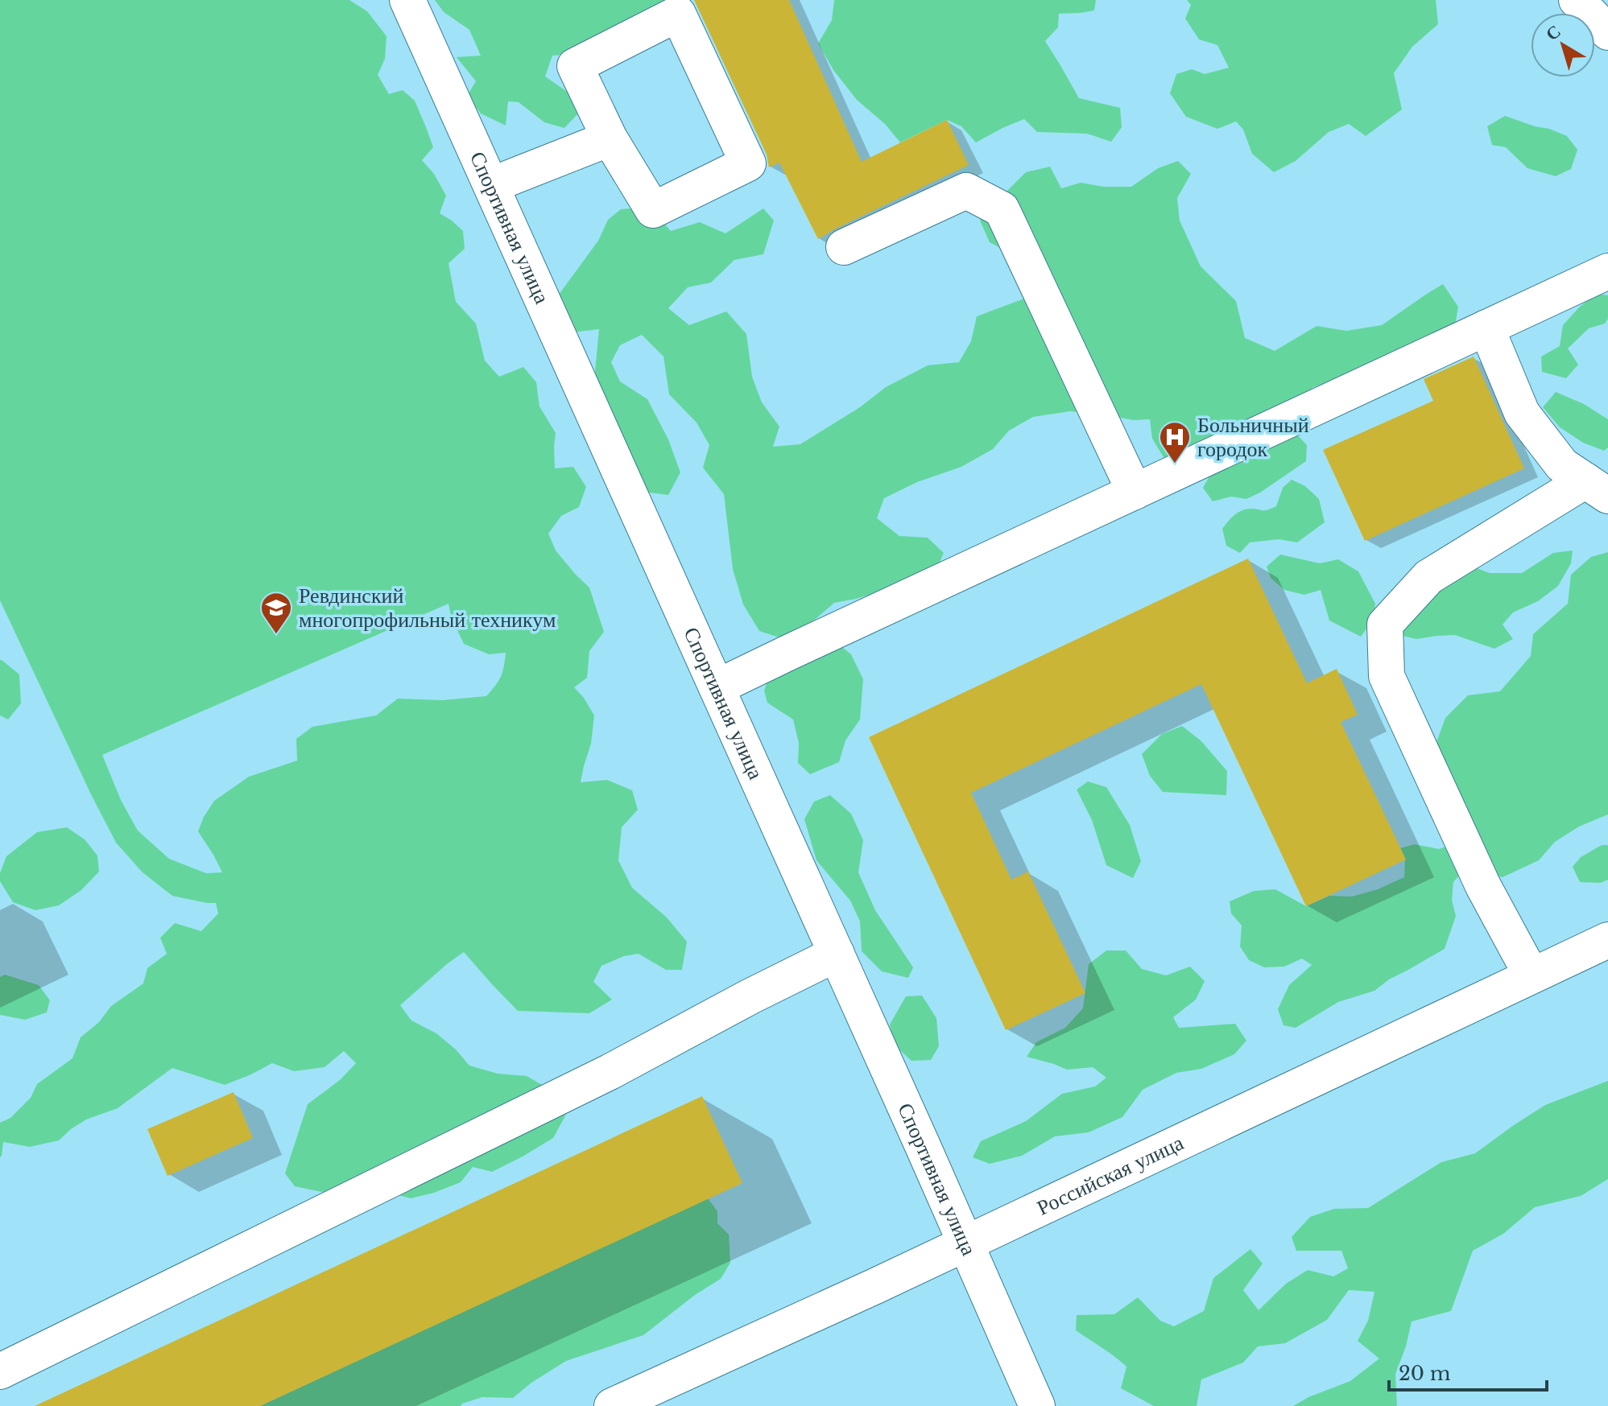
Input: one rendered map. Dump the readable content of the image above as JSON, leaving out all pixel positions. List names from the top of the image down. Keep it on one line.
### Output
{"streets":{"street":["Спортивная улица","Российская улица"]},"crossings":[["Спортивная улица","Российская улица"]],"places":{"hospital":["Больничный городок"],"school or university":["Ревдинский многопрофильный техникум"]},"scale_bar":"20 m","north":"top left"}
